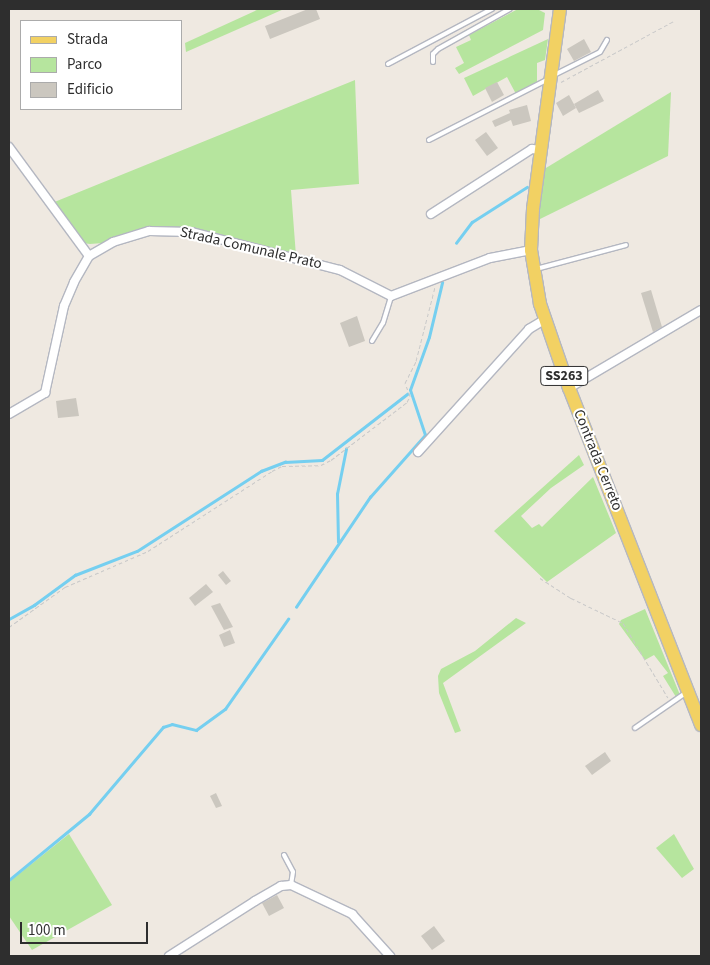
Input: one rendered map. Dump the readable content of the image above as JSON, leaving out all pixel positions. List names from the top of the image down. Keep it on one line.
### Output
{"streets":{"main road":["SS263","Contrada Cerreto"],"street":["Strada Comunale Prato"]},"legend":["Strada","Parco","Edificio"],"scale_bar":"100 m"}
